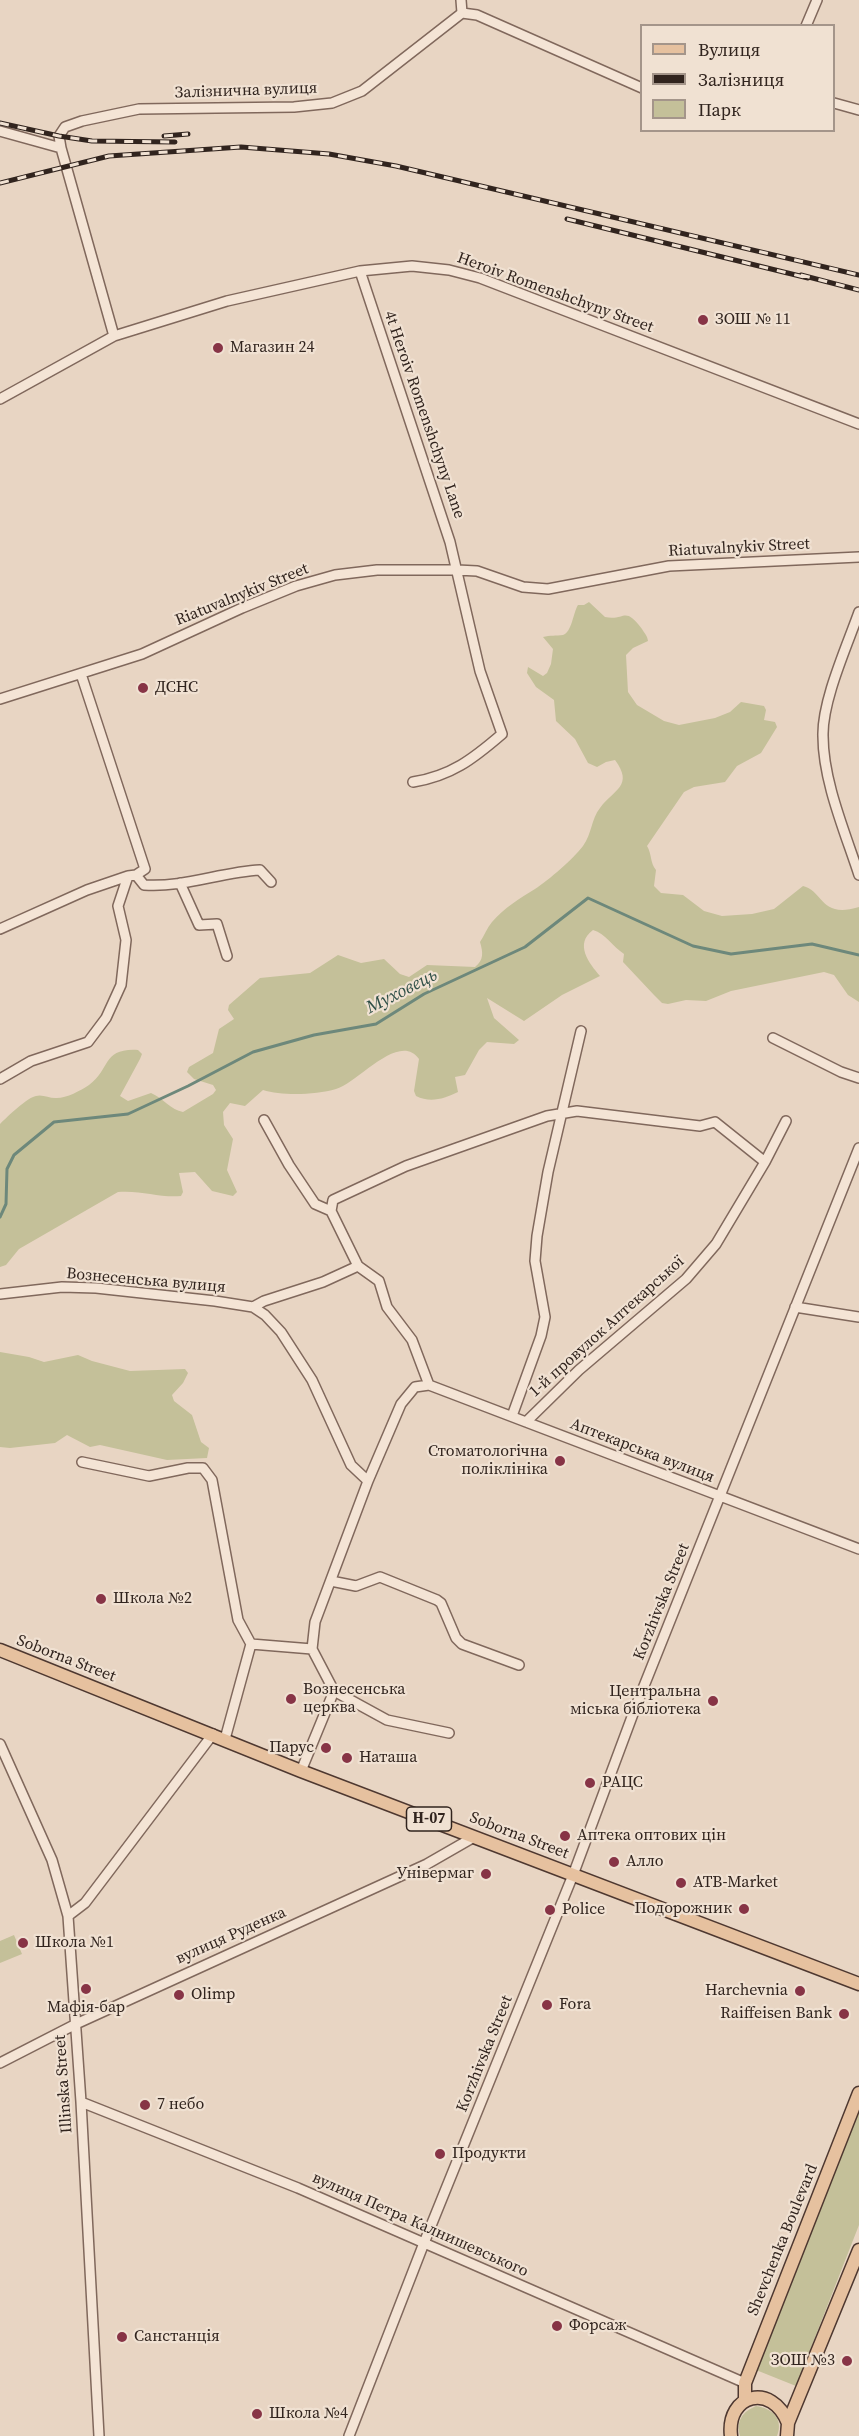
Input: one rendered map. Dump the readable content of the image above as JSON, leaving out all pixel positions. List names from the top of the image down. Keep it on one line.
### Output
{"streets":{"main road":["Soborna Street","Н-07","Shevchenka Boulevard"],"street":["Залізнична вулиця","Heroiv Romenshchyny Street","4t Heroiv Romenshchyny Lane","Riatuvalnykiv Street","Вознесенська вулиця","1-й провулок Аптекарської","Аптекарська вулиця","Korzhivska Street","вулиця Руденка","Illinska Street","вулиця Петра Калнишевського"]},"crossings":[["Heroiv Romenshchyny Street","4t Heroiv Romenshchyny Lane"],["4t Heroiv Romenshchyny Lane","Riatuvalnykiv Street"],["1-й провулок Аптекарської","Аптекарська вулиця"],["Аптекарська вулиця","Korzhivska Street"],["Korzhivska Street","Soborna Street"],["Korzhivska Street","вулиця Петра Калнишевського"],["Soborna Street","вулиця Руденка"],["вулиця Руденка","Illinska Street"],["Illinska Street","вулиця Петра Калнишевського"],["вулиця Петра Калнишевського","Shevchenka Boulevard"]],"water":["Муховець"],"places":["ЗОШ № 11","Магазин 24","ДСНС","Стоматологічна поліклініка","Школа №2","Вознесенська церква","Центральна міська бібліотека","Парус","Наташа","РАЦС","Аптека оптових цін","Алло","Універмаг","ATB-Market","Подорожник","Police","Школа №1","Мафія-бар","Harchevnia","Olimp","Fora","Raiffeisen Bank","7 небо","Продукти","Форсаж","Санстанція","ЗОШ №3","Школа №4"],"legend":["Вулиця","Залізниця","Парк"]}
